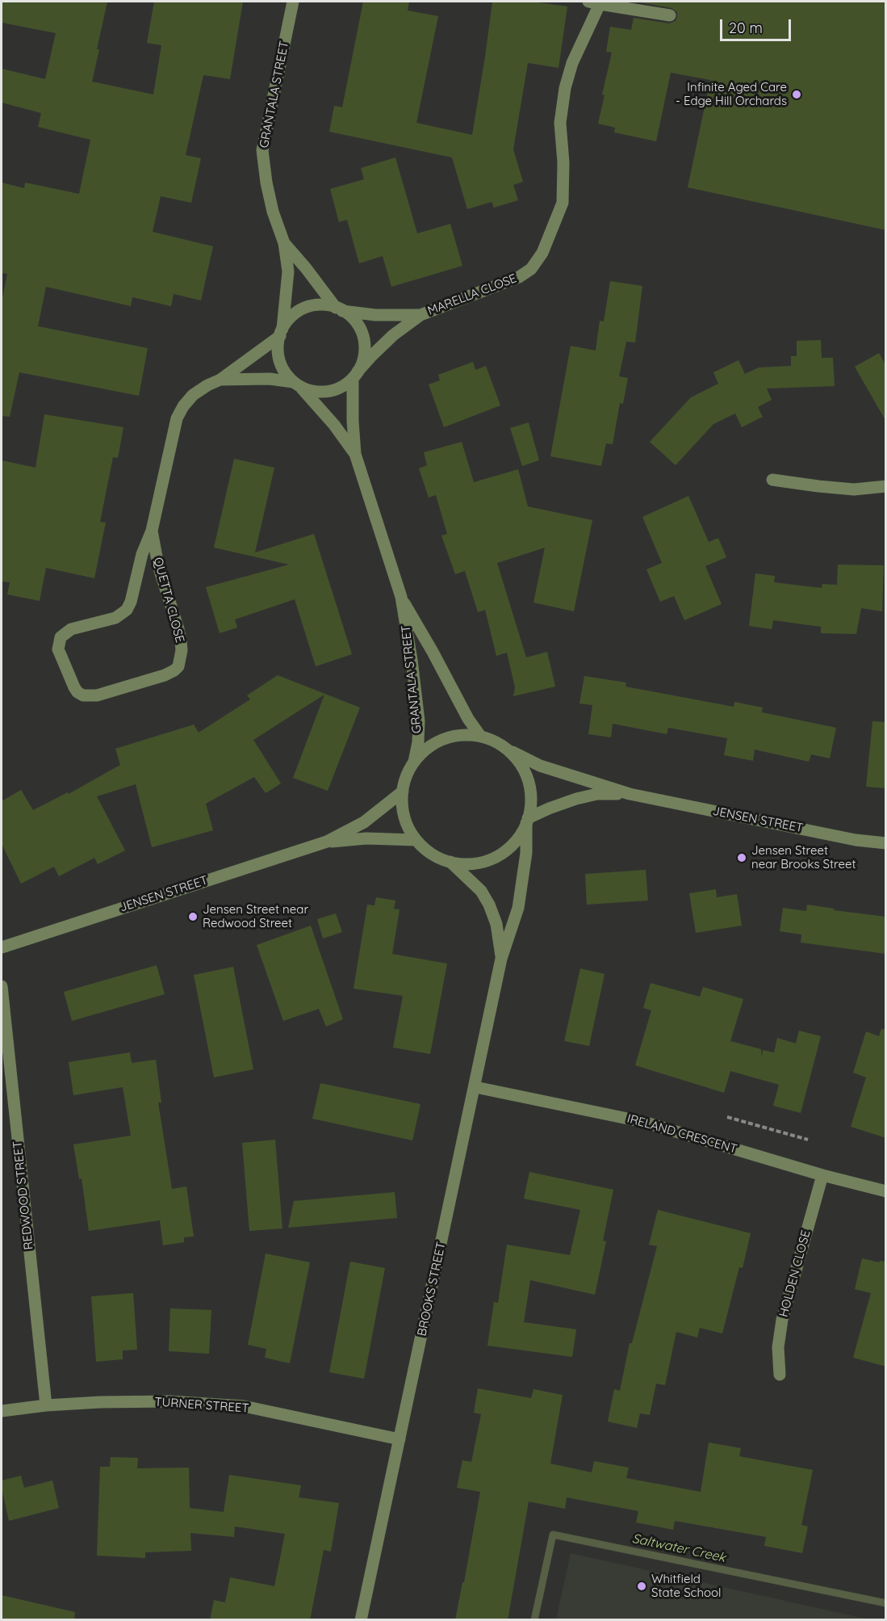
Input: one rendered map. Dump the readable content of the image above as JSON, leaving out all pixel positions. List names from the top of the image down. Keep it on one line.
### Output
{"streets":{"street":["GRANTALA STREET","MARELLA CLOSE","QUETTA CLOSE","JENSEN STREET","IRELAND CRESCENT","REDWOOD STREET","HOLDEN CLOSE","BROOKS STREET","TURNER STREET"]},"crossings":[["GRANTALA STREET","MARELLA CLOSE"],["GRANTALA STREET","QUETTA CLOSE"],["GRANTALA STREET","JENSEN STREET"],["GRANTALA STREET","BROOKS STREET"],["MARELLA CLOSE","QUETTA CLOSE"],["JENSEN STREET","BROOKS STREET"],["IRELAND CRESCENT","HOLDEN CLOSE"],["IRELAND CRESCENT","BROOKS STREET"],["REDWOOD STREET","TURNER STREET"],["BROOKS STREET","TURNER STREET"]],"water":["Saltwater Creek"],"places":["Infinite Aged Care - Edge Hill Orchards","Jensen Street near Brooks Street","Jensen Street near Redwood Street","Whitfield State School"],"scale_bar":"20 m"}
